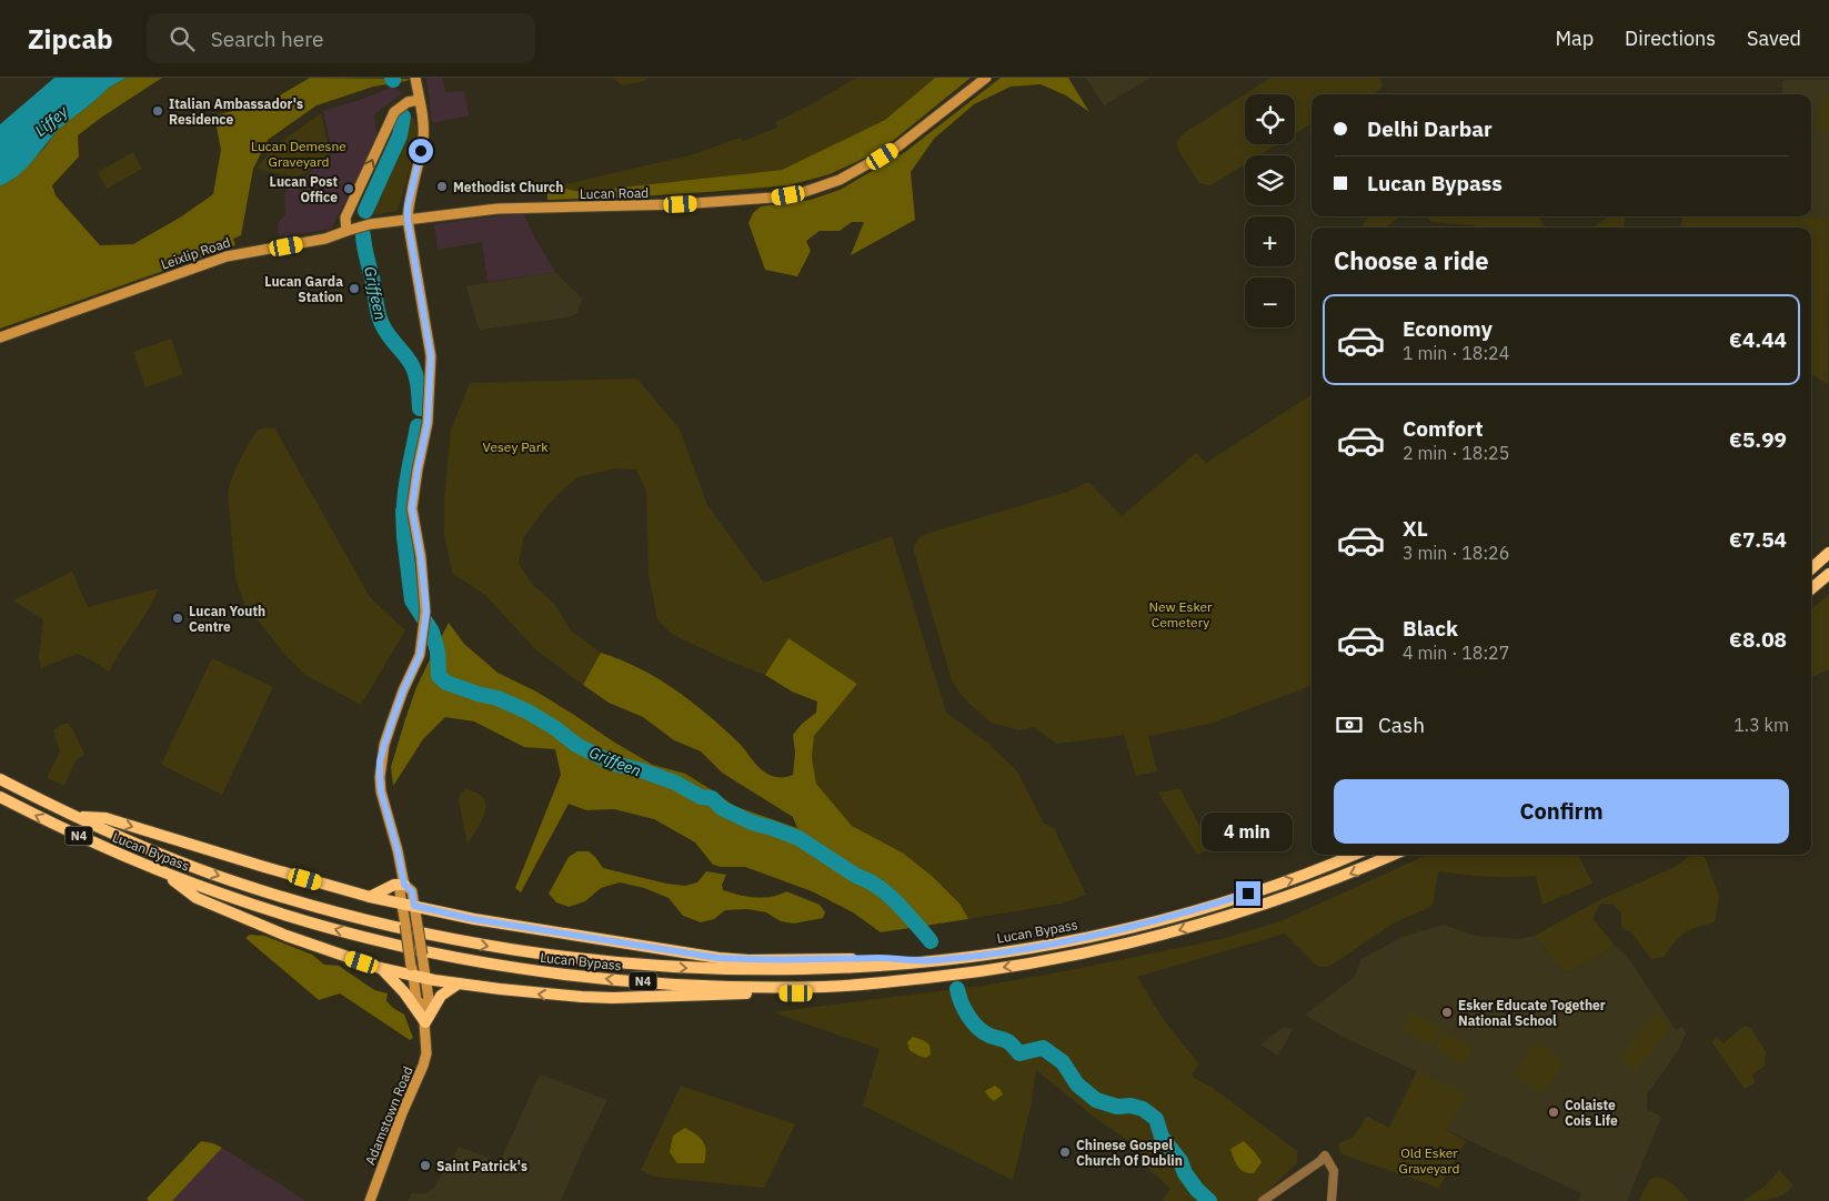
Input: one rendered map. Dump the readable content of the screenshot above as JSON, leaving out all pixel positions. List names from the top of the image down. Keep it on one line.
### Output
{"streets":{"highway":["N4","Lucan Bypass"],"main road":["Lucan Road","Leixlip Road","Adamstown Road"]},"crossings":[["Lucan Road","Leixlip Road"],["Lucan Road","Adamstown Road"],["Leixlip Road","Adamstown Road"]],"water":["Liffey","Griffeen"],"parks":["Lucan Demesne Graveyard","Vesey Park","New Esker Cemetery","Old Esker Graveyard"],"places":["Italian Ambassador's Residence","Methodist Church","Lucan Post Office","Lucan Garda Station","Lucan Youth Centre","Esker Educate Together National School","Colaiste Cois Life","Chinese Gospel Church Of Dublin","Saint Patrick's"],"page":{"header":"Zipcab","search":"Search here","nav":["Map","Directions","Saved"],"map_buttons":["+","−"],"banner":["Delhi Darbar","Lucan Bypass"],"heading":"Choose a ride","list":[{"name":"Economy","note":"1 min · 18:24","value":"€4.44"},{"name":"Comfort","note":"2 min · 18:25","value":"€5.99"},{"name":"XL","note":"3 min · 18:26","value":"€7.54"},{"name":"Black","note":"4 min · 18:27","value":"€8.08"}],"pay":["Cash","1.3 km"],"buttons":"Confirm","bubble":"4 min"}}
